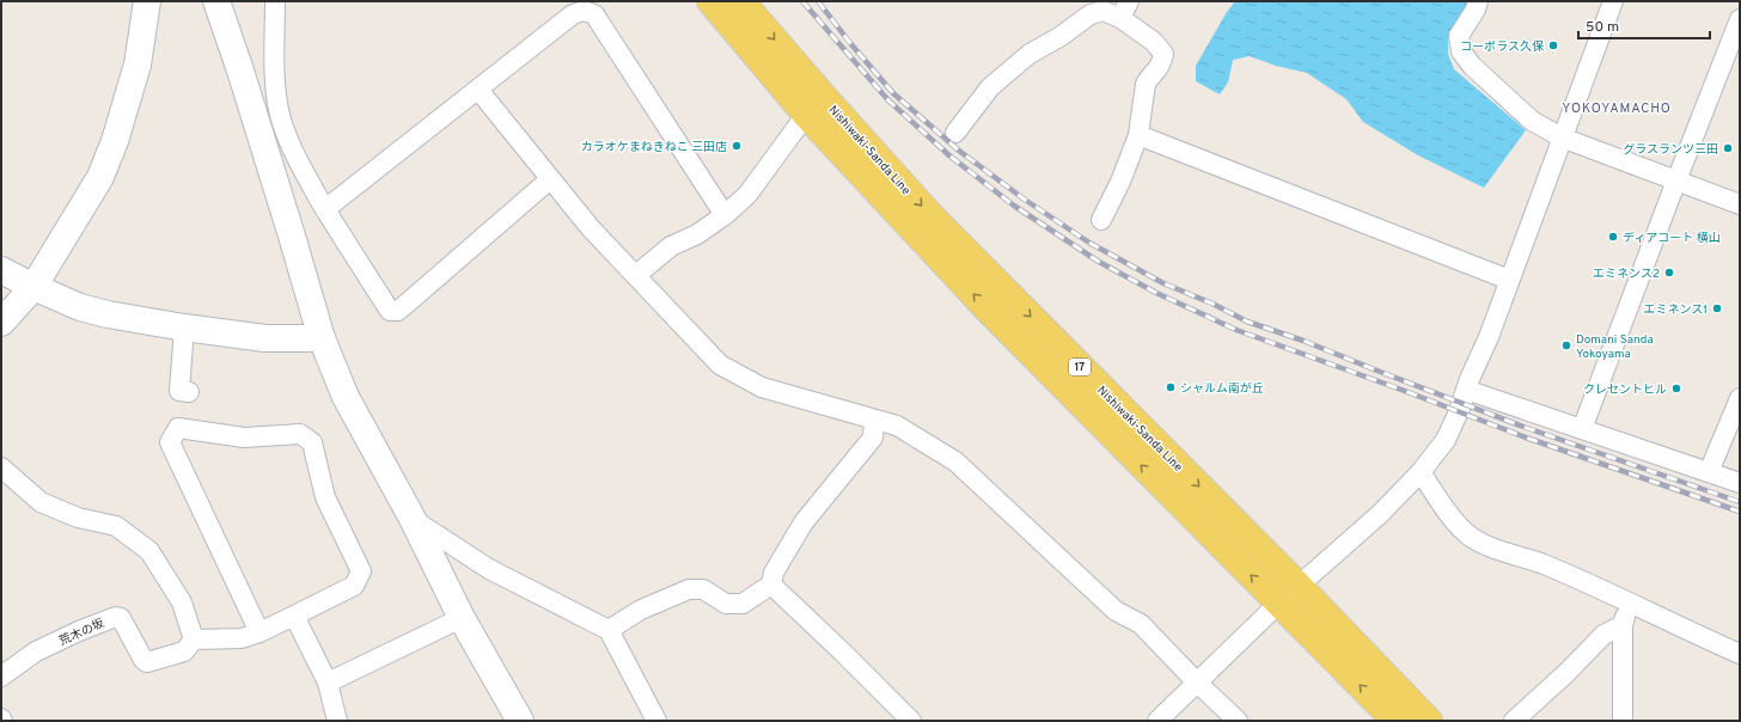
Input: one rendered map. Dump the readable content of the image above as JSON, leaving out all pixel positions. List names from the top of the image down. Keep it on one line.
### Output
{"streets":{"main road":["Nishiwaki-Sanda Line","17"],"street":["荒木の坂"]},"districts":["YOKOYAMACHO"],"places":["コーポラス久保","カラオケまねきねこ 三田店","グラスランツ三田","ディアコート 横山","エミネンス2","エミネンス1","Domani Sanda Yokoyama","シャルム南が丘","クレセントヒル"],"scale_bar":"50 m"}
